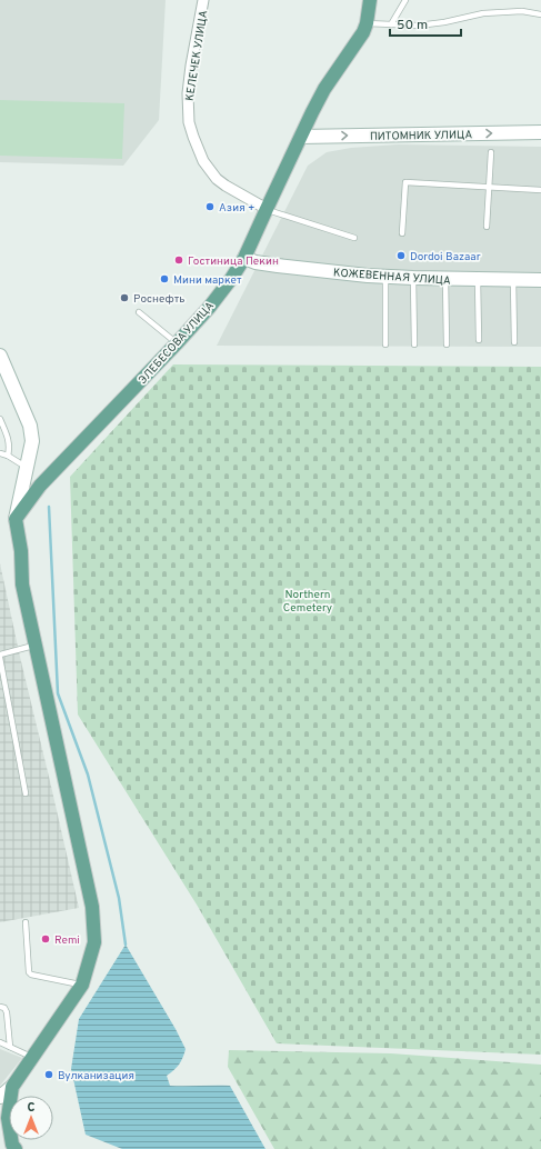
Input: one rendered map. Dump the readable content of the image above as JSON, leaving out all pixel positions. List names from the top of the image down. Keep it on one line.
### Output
{"streets":{"main road":["ЭЛЕБЕСОВА УЛИЦА"],"street":["КЕЛЕЧЕК УЛИЦА","ПИТОМНИК УЛИЦА","КОЖЕВЕННАЯ УЛИЦА"]},"crossings":[["КЕЛЕЧЕК УЛИЦА","ЭЛЕБЕСОВА УЛИЦА"],["ПИТОМНИК УЛИЦА","ЭЛЕБЕСОВА УЛИЦА"],["КОЖЕВЕННАЯ УЛИЦА","ЭЛЕБЕСОВА УЛИЦА"]],"one_way":["ПИТОМНИК УЛИЦА"],"parks":["Northern Cemetery"],"places":["Азия +","Dordoi Bazaar","Гостиница Пекин","Мини маркет","Роснефть","Remi","Вулканизация"],"scale_bar":"50 m","north":"top"}
